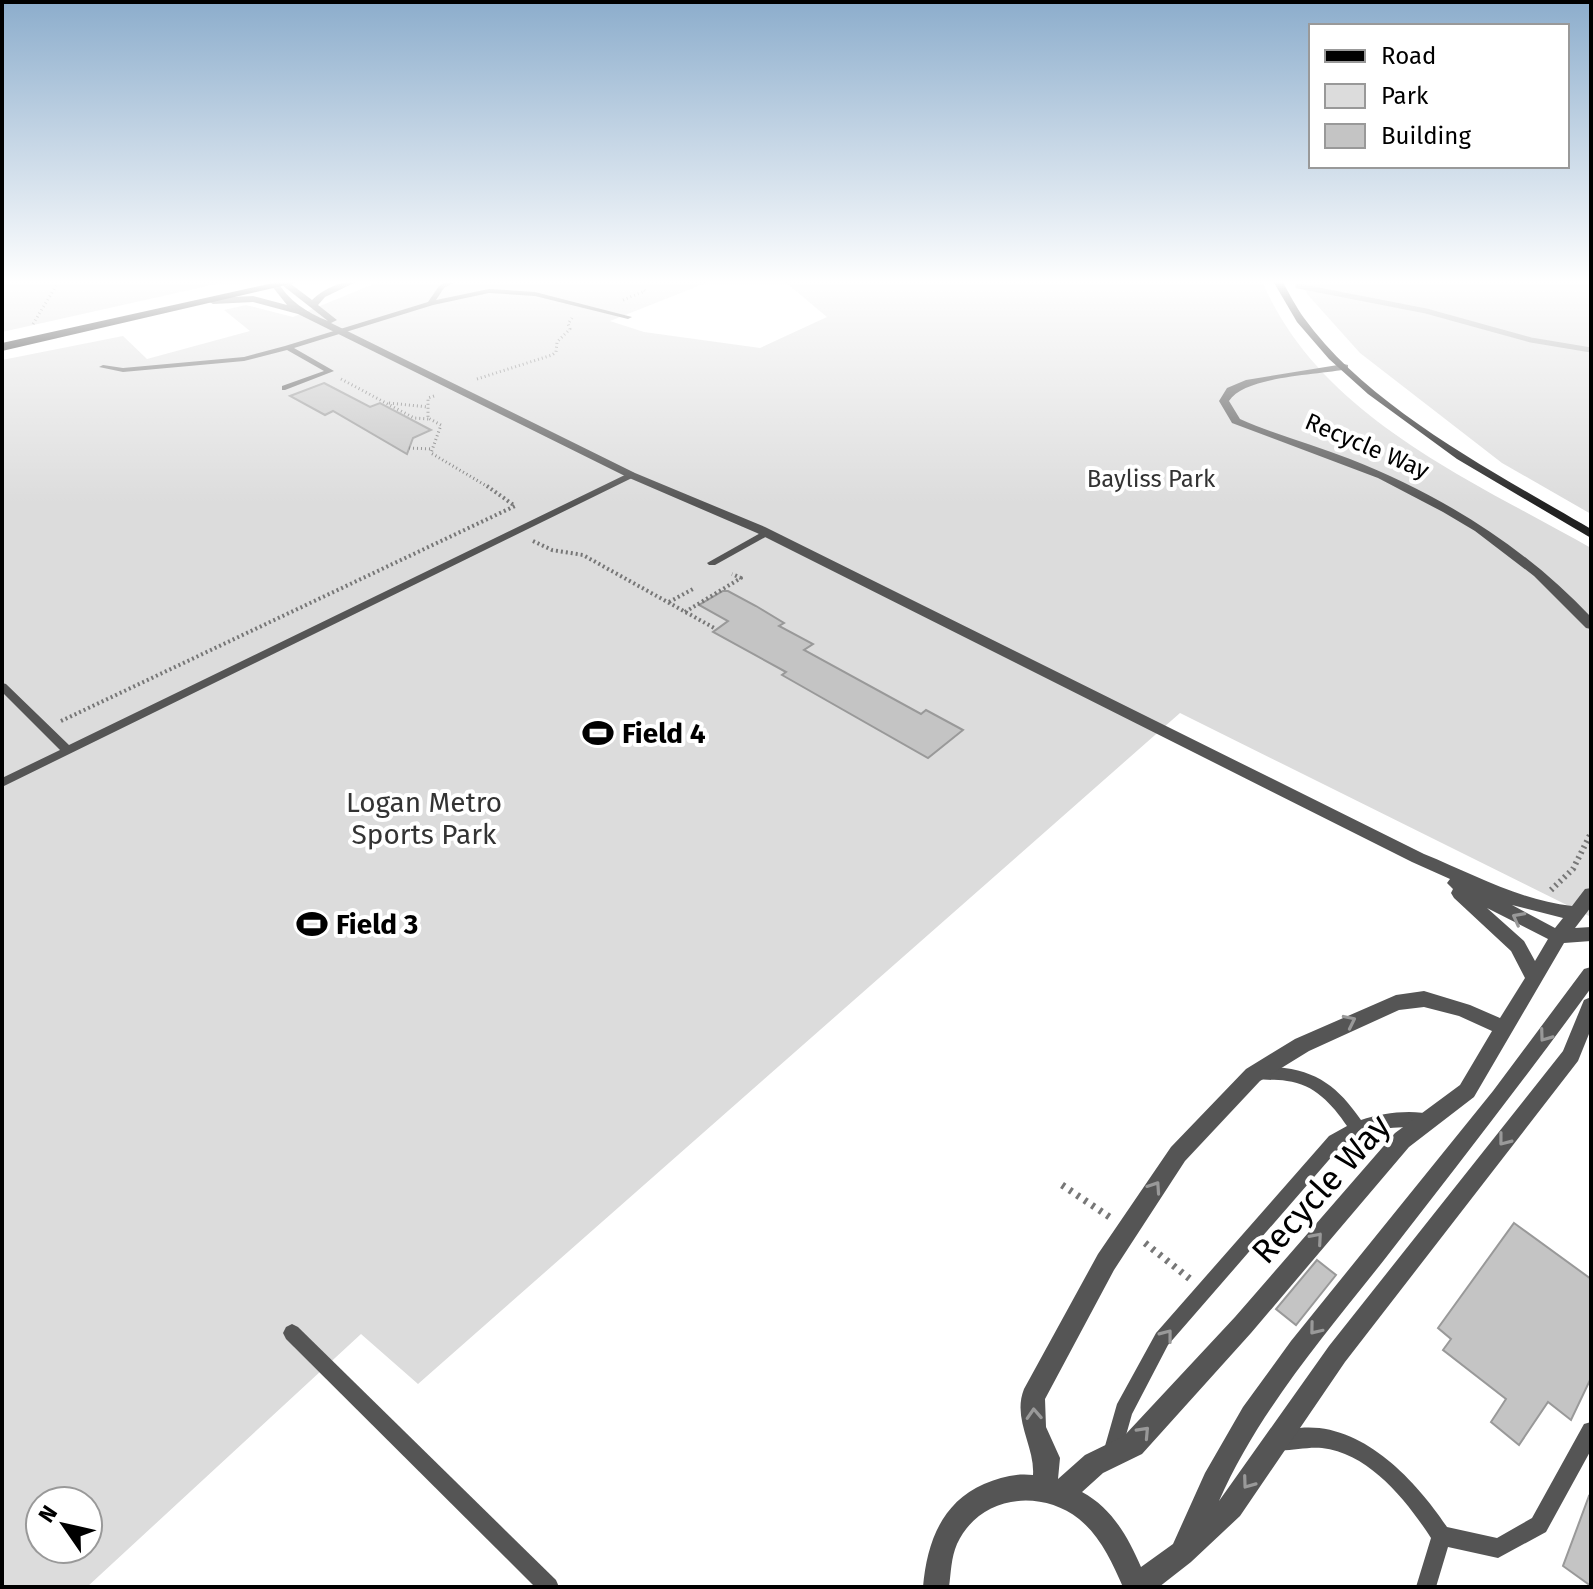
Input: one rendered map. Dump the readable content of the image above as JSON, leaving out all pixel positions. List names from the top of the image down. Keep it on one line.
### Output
{"streets":{"street":["Recycle Way"]},"parks":["Bayliss Park","Logan Metro Sports Park"],"places":{"sports":["Field 4","Field 3"]},"legend":["Road","Park","Building"],"north":"top left"}
